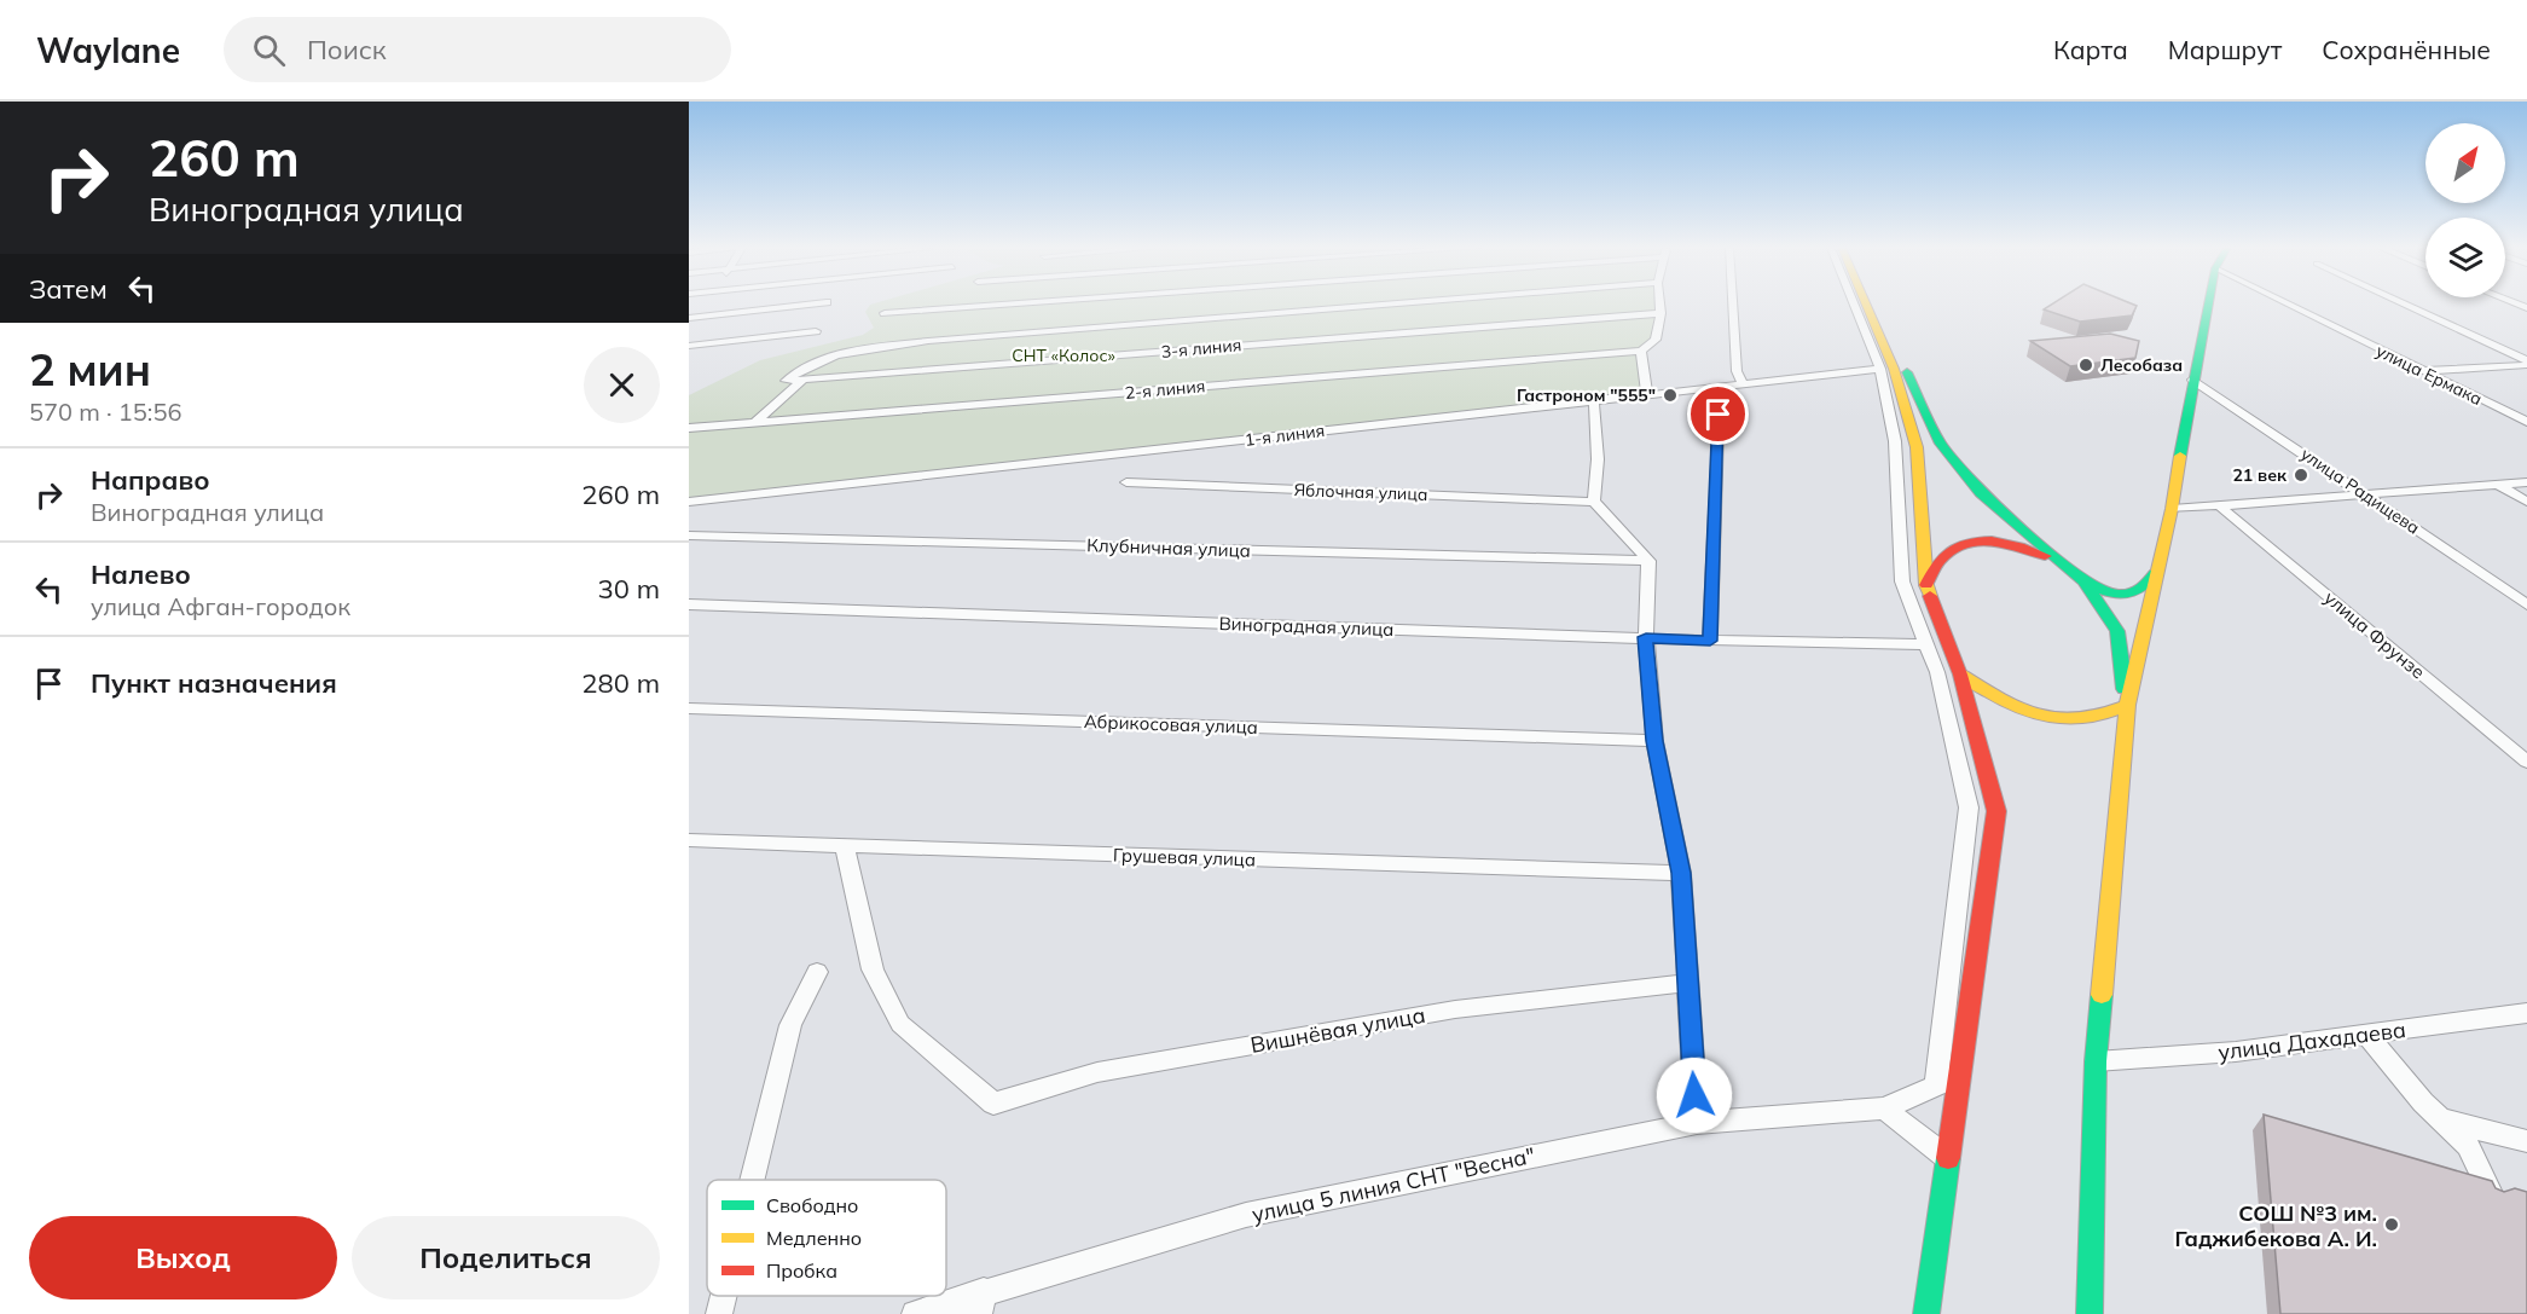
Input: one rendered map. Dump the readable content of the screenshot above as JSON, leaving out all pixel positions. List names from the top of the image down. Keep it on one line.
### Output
{"streets":{"street":["3-я линия","улица Ермака","2-я линия","1-я линия","улица Радищева","Яблочная улица","Клубничная улица","Виноградная улица","улица Фрунзе","Абрикосовая улица","Грушевая улица","Вишнёвая улица","улица Дахадаева","улица 5 линия СНТ \"Весна\""]},"crossings":[["Грушевая улица","Вишнёвая улица"]],"parks":["СНТ «Колос»"],"places":["Лесобаза","Гастроном \"555\"","21 век","СОШ №3 им. Гаджибекова А. И."],"legend":["Свободно","Медленно","Пробка"],"north":"top right","page":{"header":"Waylane","search":"Поиск","nav":["Карта","Маршрут","Сохранённые"],"turn":["260 m","Виноградная улица"],"then":"Затем","heading":["2 мин","570 m · 15:56"],"list":[{"name":"Направо","note":"Виноградная улица","value":"260 m"},{"name":"Налево","note":"улица Афган-городок","value":"30 m"},{"name":"Пункт назначения","value":"280 m"}],"buttons":["Выход","Поделиться"]}}
